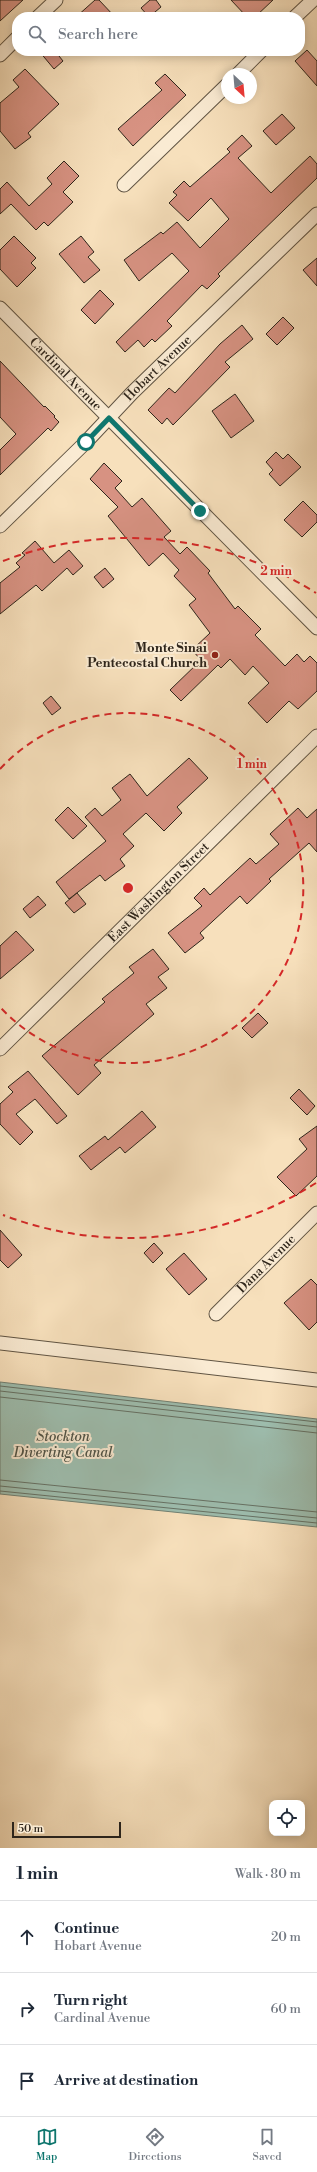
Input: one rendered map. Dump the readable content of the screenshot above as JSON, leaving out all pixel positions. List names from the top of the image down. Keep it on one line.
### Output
{"streets":{"street":["Hobart Avenue","Cardinal Avenue","East Washington Street","Dana Avenue"]},"crossings":[["Hobart Avenue","Cardinal Avenue"]],"water":["Stockton Diverting Canal"],"places":["Monte Sinai Pentecostal Church"],"scale_bar":"50 m","north":"bottom right","page":{"search":"Search here","scale":"50 m","heading":["1 min","Walk · 80 m"],"list":[["Continue","Hobart Avenue","20 m"],["Turn right","Cardinal Avenue","60 m"],"Arrive at destination"],"nav":["Map","Directions","Saved"]},"rings":["2 min","1 min"]}
